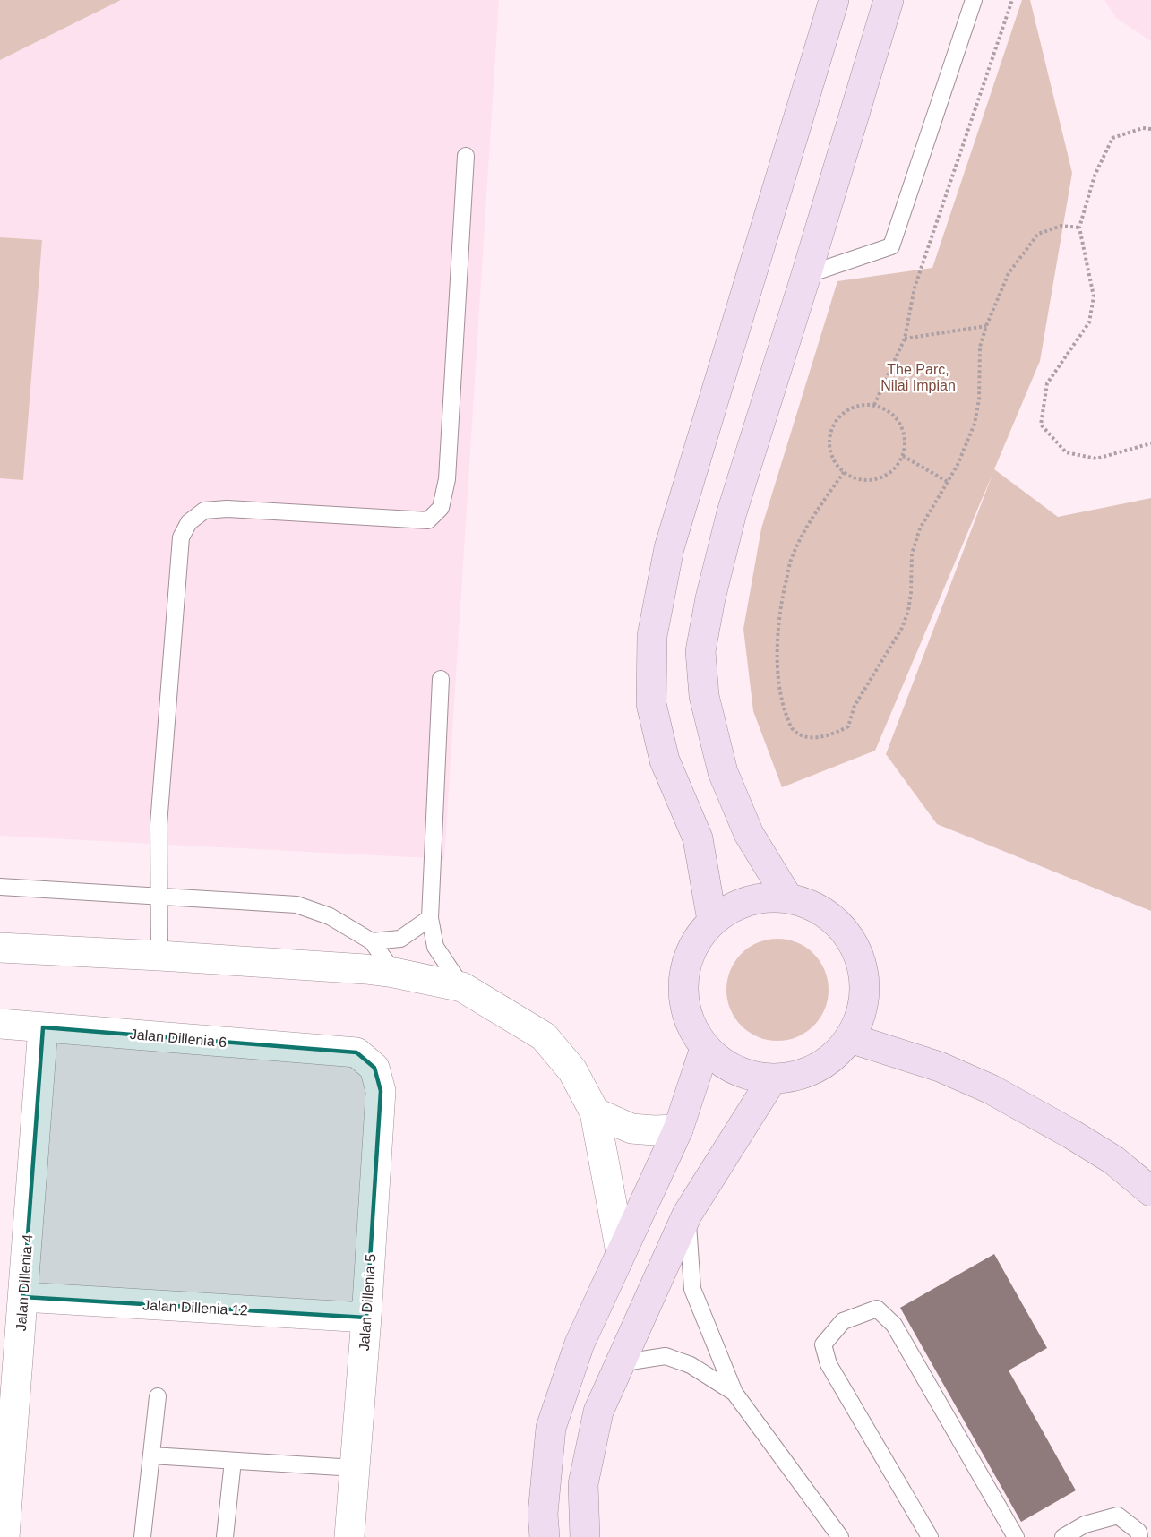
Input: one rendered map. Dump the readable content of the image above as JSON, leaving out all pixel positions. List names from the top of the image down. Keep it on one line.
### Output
{"streets":{"street":["Jalan Dillenia 6","Jalan Dillenia 4","Jalan Dillenia 5","Jalan Dillenia 12"]},"crossings":[["Jalan Dillenia 6","Jalan Dillenia 4"],["Jalan Dillenia 6","Jalan Dillenia 5"],["Jalan Dillenia 4","Jalan Dillenia 12"],["Jalan Dillenia 5","Jalan Dillenia 12"]],"parks":["The Parc, Nilai Impian"]}
